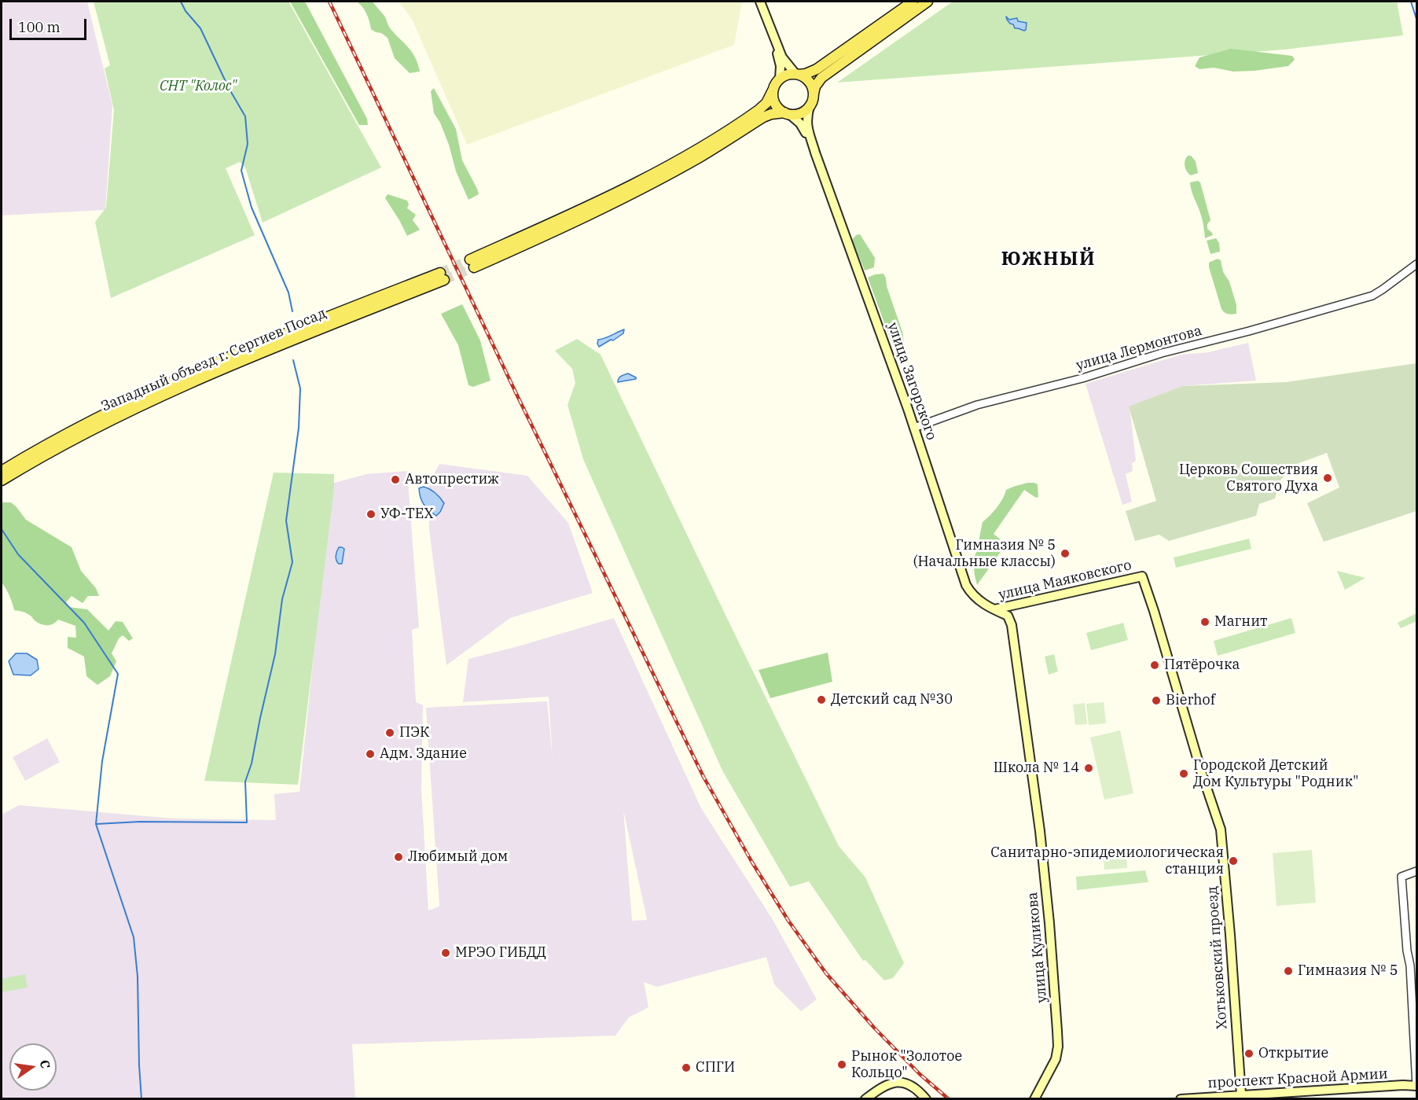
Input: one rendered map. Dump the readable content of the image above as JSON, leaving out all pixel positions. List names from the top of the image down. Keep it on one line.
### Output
{"streets":{"main road":["Западный объезд г. Сергиев Посад","улица Загорского","улица Маяковского","улица Куликова","Хотьковский проезд","проспект Красной Армии"],"street":["улица Лермонтова"]},"crossings":[["улица Лермонтова","улица Загорского"],["улица Загорского","улица Маяковского"],["улица Загорского","улица Куликова"],["улица Маяковского","улица Куликова"],["улица Маяковского","Хотьковский проезд"],["Хотьковский проезд","проспект Красной Армии"]],"districts":["ЮЖНЫЙ"],"parks":["СНТ \"Колос\""],"places":["Церковь Сошествия Святого Духа","Автопрестиж","УФ-ТЕХ","Гимназия № 5 (Начальные классы)","Магнит","Пятёрочка","Детский сад №30","Bierhof","ПЭК","Адм. Здание","Школа № 14","Городской Детский Дом Культуры \"Родник\"","Любимый дом","Санитарно-эпидемиологическая станция","МРЭО ГИБДД","Гимназия № 5","Открытие","Рынок \"Золотое Кольцо\"","СПГИ"],"scale_bar":"100 m","north":"right"}
